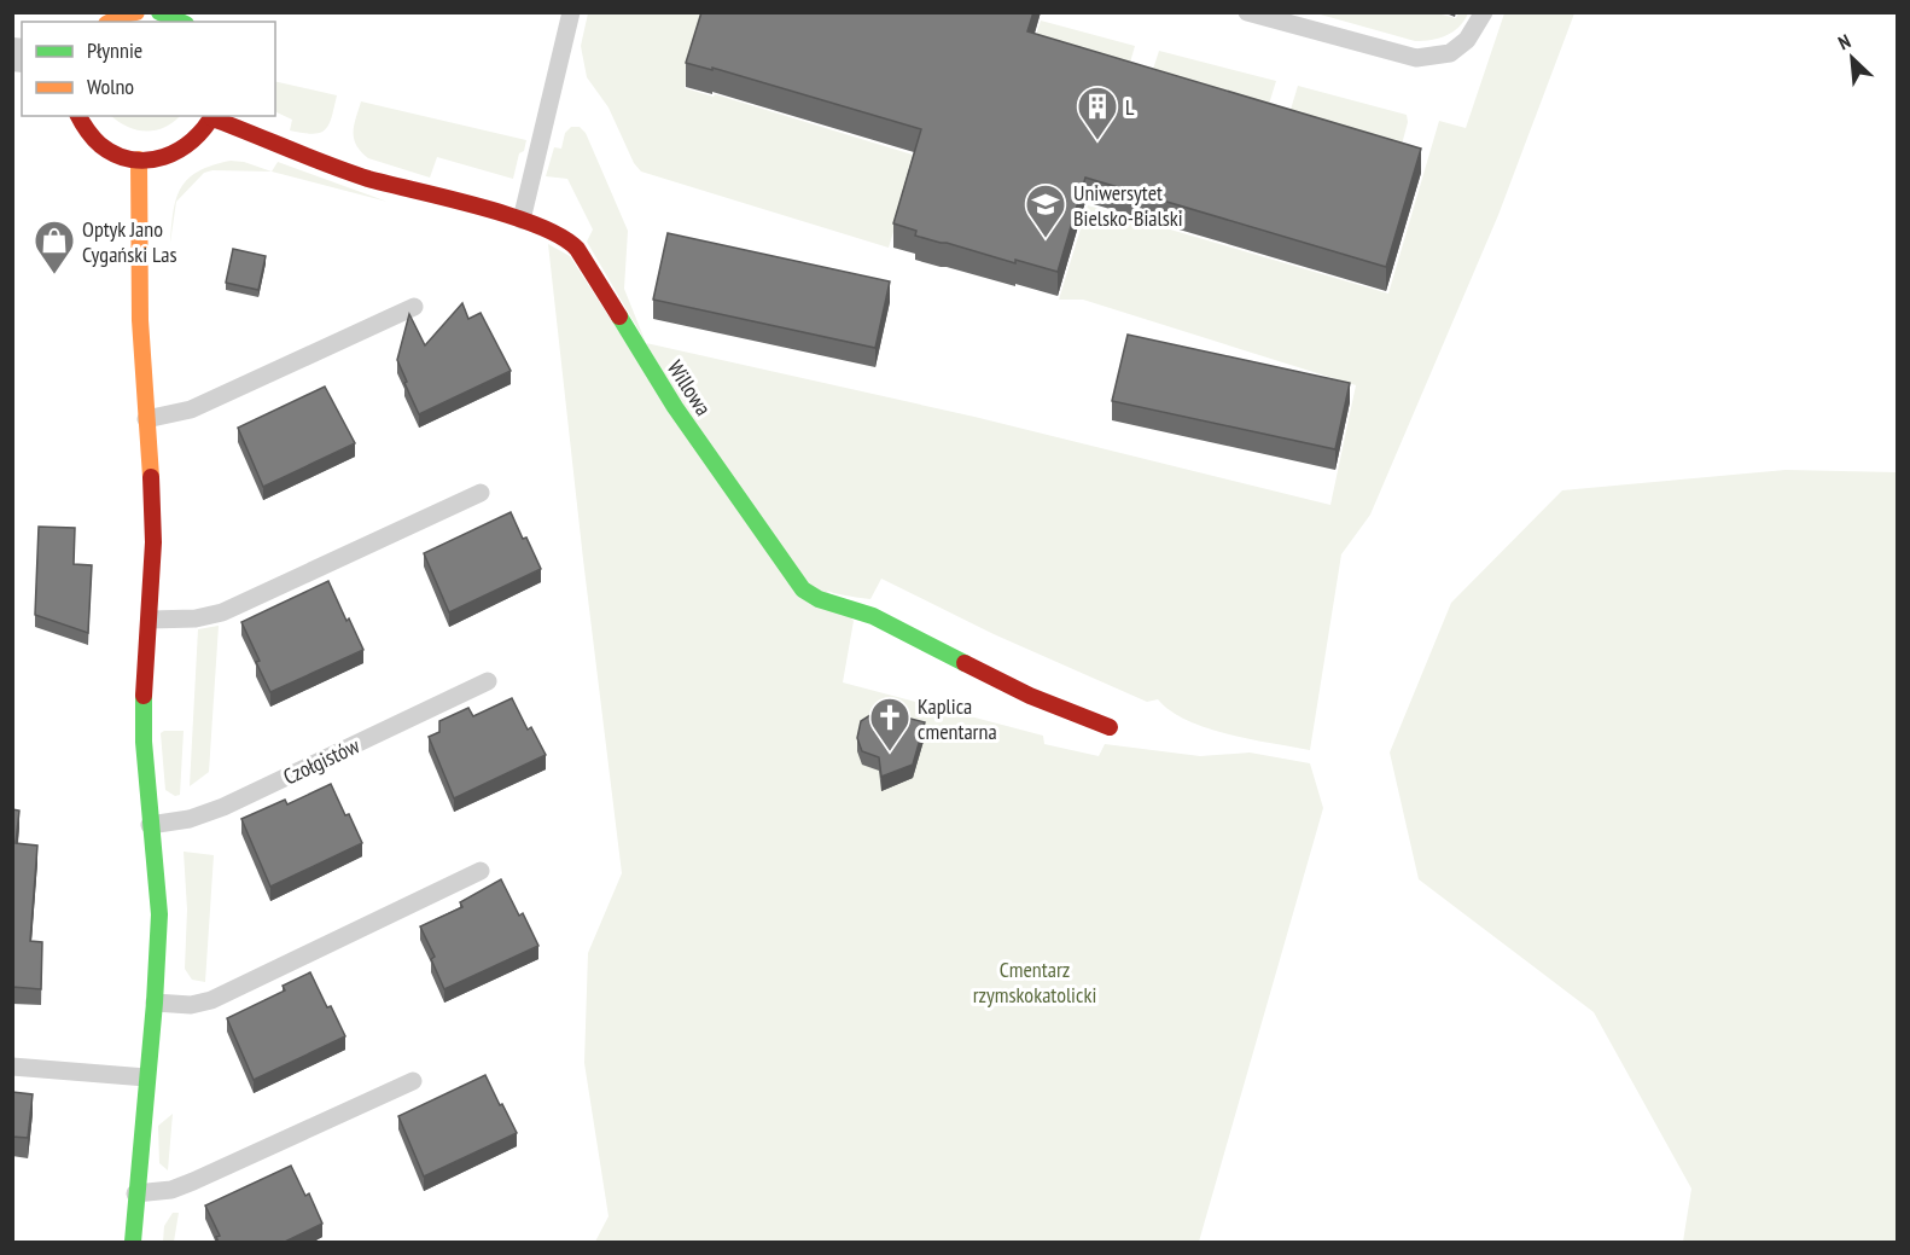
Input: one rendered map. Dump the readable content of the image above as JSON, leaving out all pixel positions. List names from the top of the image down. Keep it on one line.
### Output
{"streets":{"street":["Willowa"],"lane":["Czołgistów"]},"parks":["Cmentarz rzymskokatolicki"],"places":{"building":["L"],"school or university":["Uniwersytet Bielsko-Bialski"],"shop":["Optyk Jano Cygański Las"],"church":["Kaplica cmentarna"]},"legend":["Płynnie","Wolno"],"north":"top left"}
